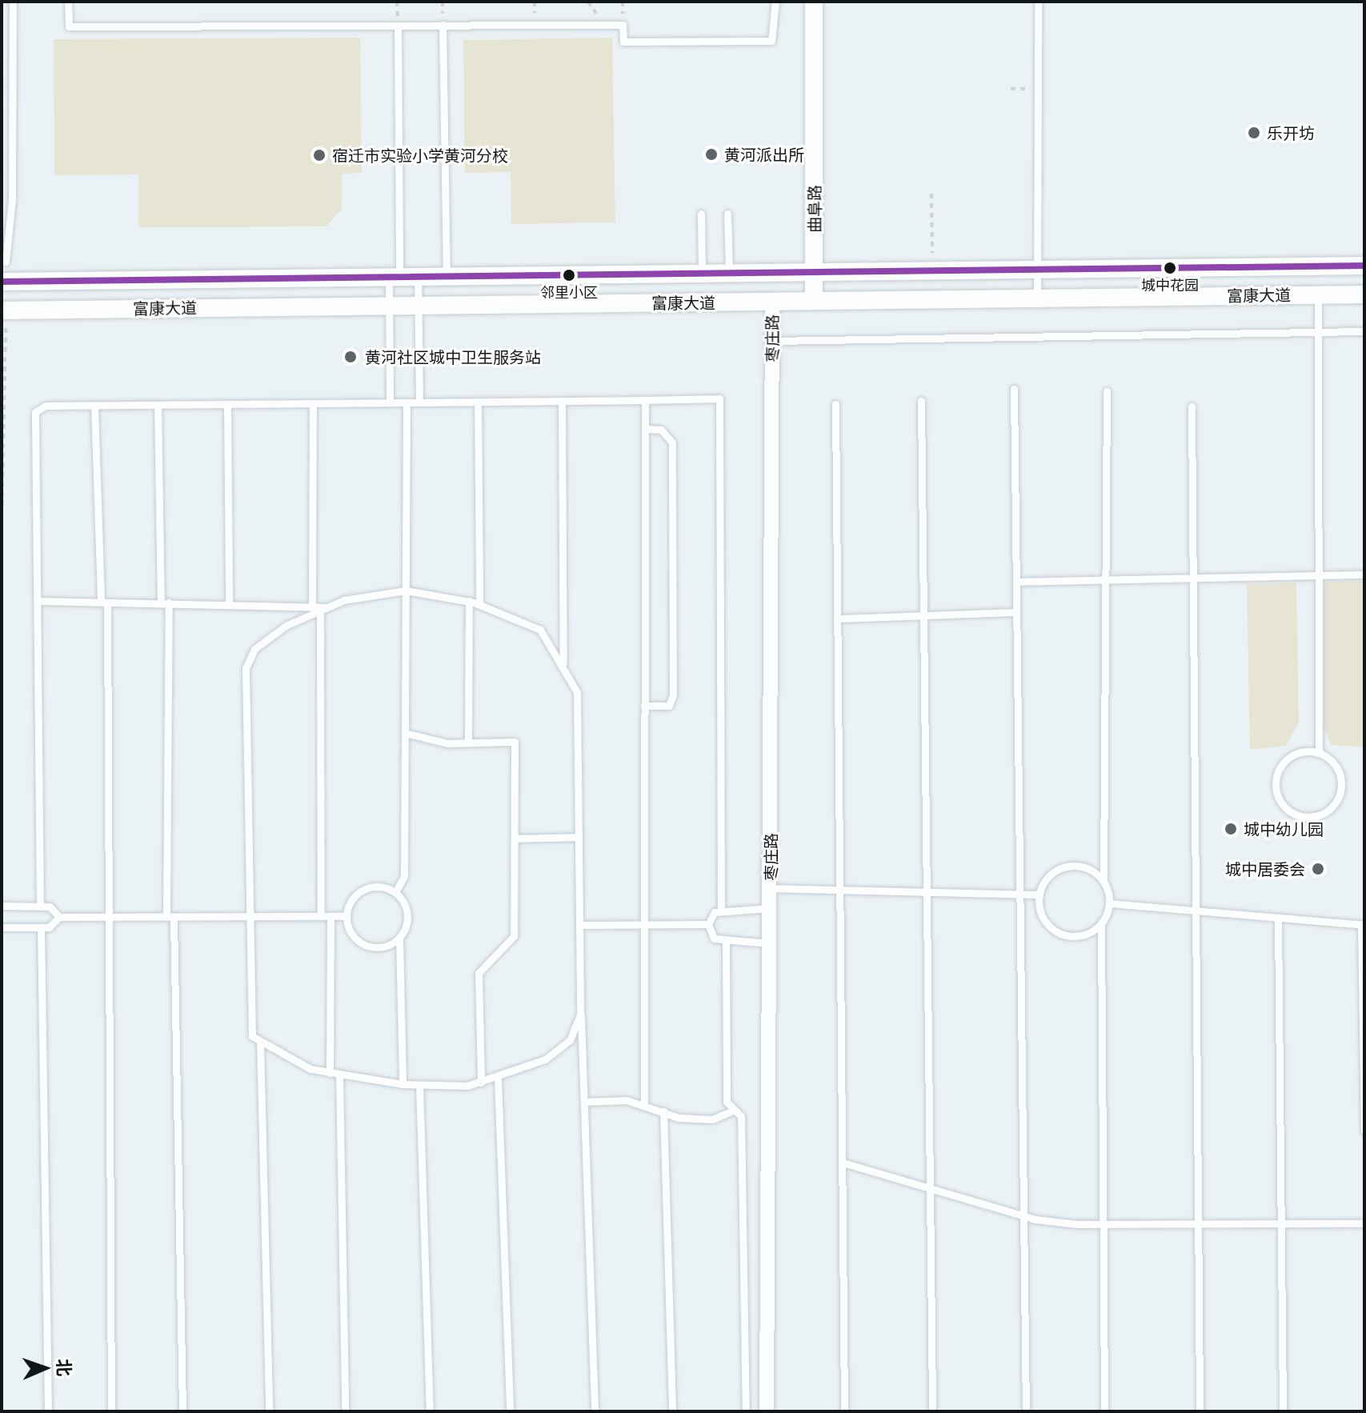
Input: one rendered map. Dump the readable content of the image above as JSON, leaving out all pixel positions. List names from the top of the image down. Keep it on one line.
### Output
{"streets":{"street":["曲阜路","富康大道","枣庄路"]},"crossings":[["曲阜路","富康大道"],["富康大道","枣庄路"]],"places":["乐开坊","黄河派出所","宿迁市实验小学黄河分校","城中花园","邻里小区","黄河社区城中卫生服务站","城中幼儿园","城中居委会"],"north":"right"}
